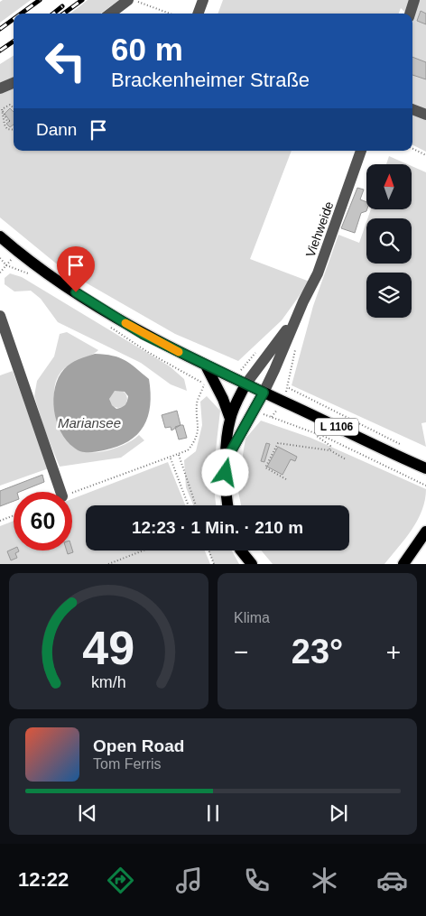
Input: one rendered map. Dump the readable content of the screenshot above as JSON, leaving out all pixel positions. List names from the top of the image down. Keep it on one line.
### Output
{"streets":{"main road":["L 1106"],"street":["Viehweide"]},"crossings":[["Viehweide","L 1106"]],"water":["Mariansee"],"north":"top","page":{"turn":["60 m","Brackenheimer Straße"],"then":"Dann","limit":"60","trip":"12:23 · 1 Min. · 210 m","tile":"Klima","heat":["−","23°","+"],"song":["Open Road","Tom Ferris"],"tabs":"12:22","gauge":["49","km/h"]}}
